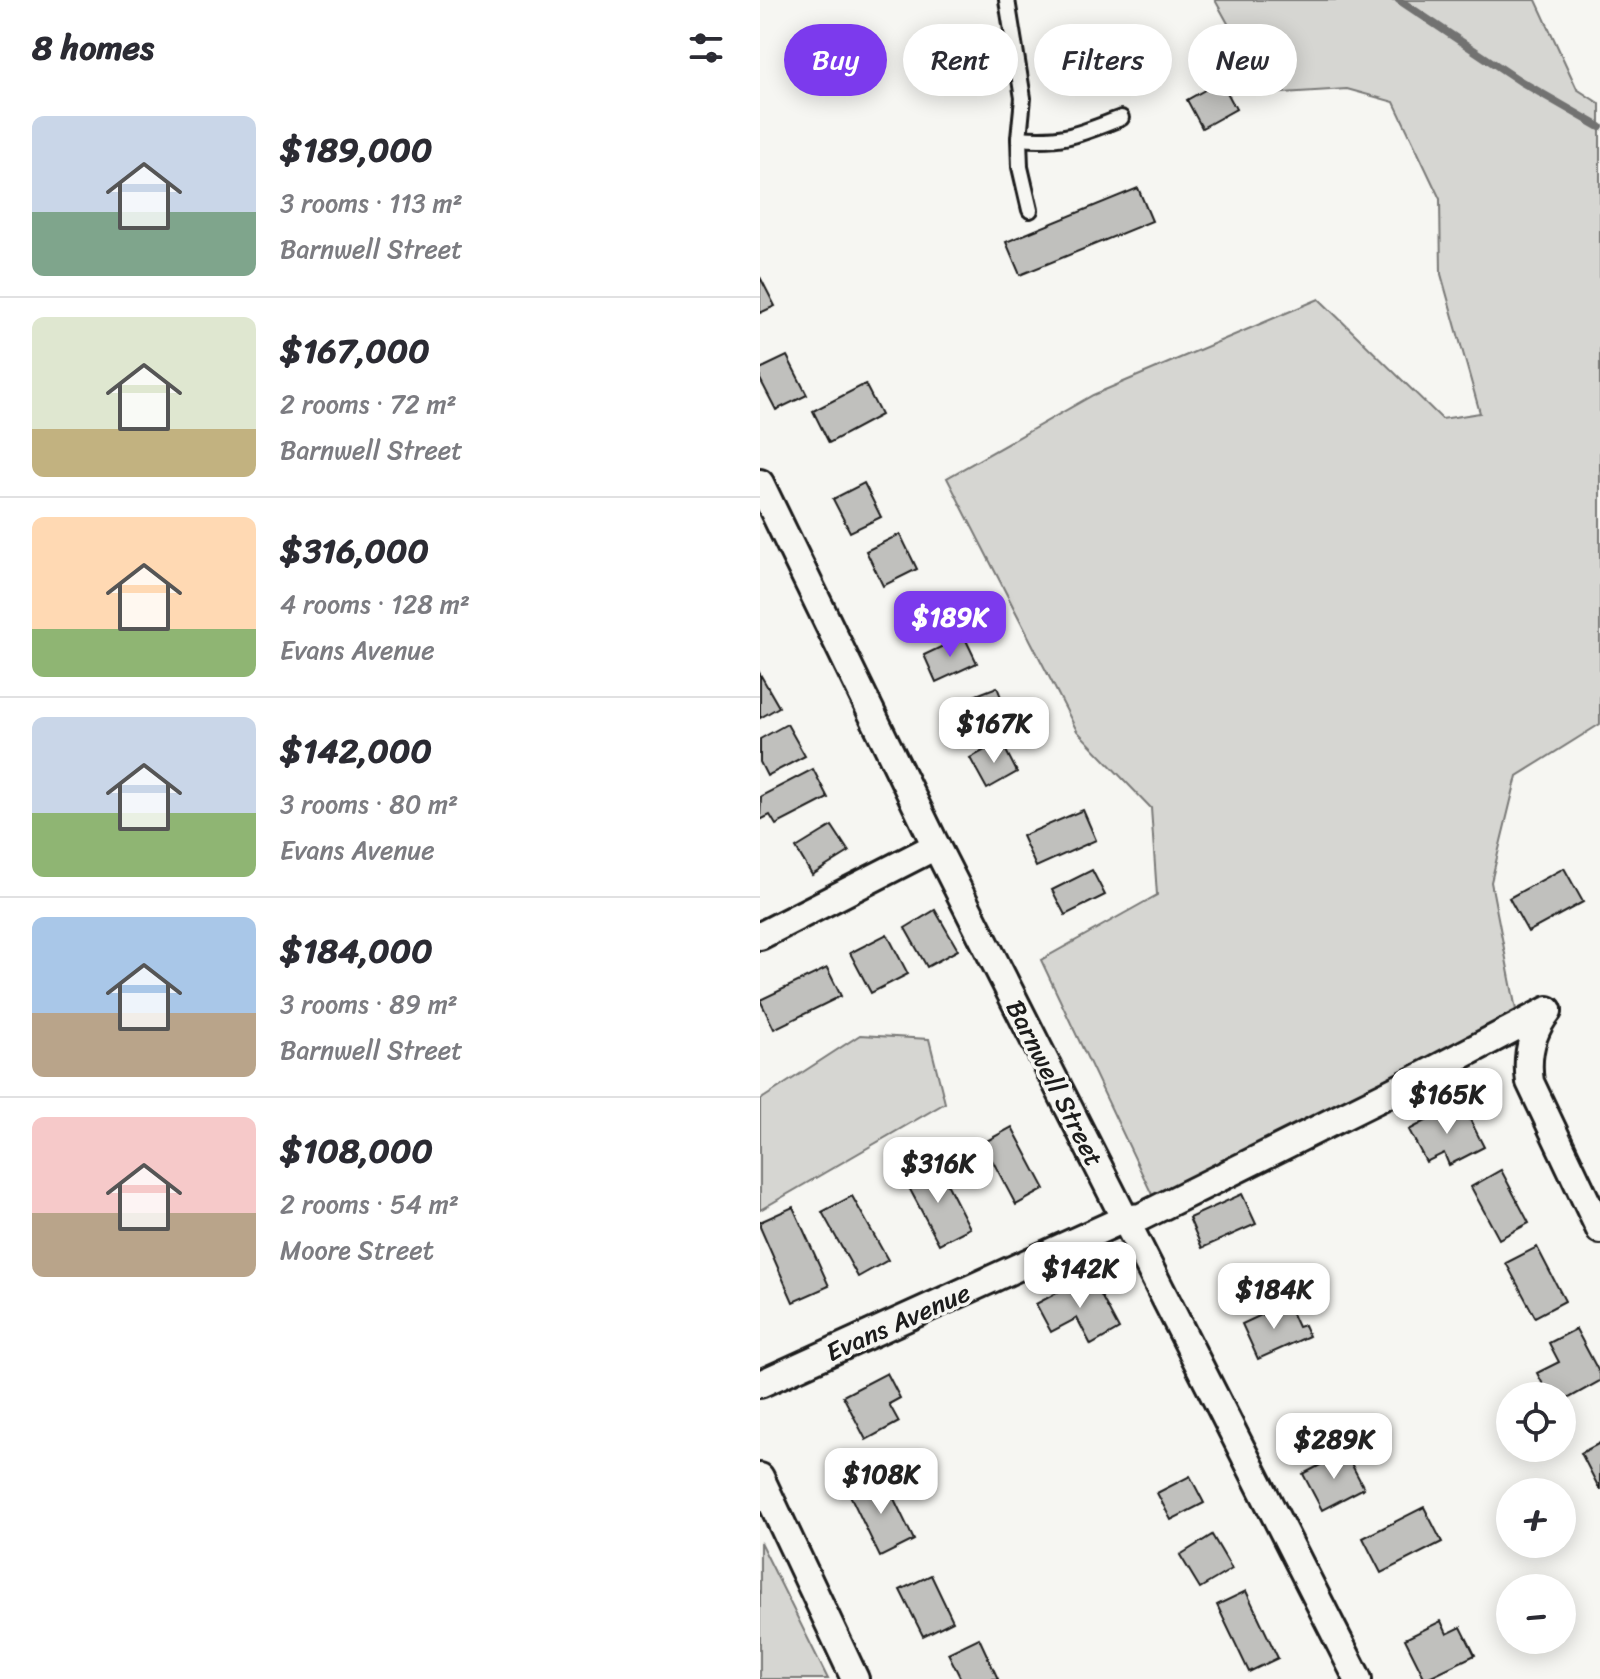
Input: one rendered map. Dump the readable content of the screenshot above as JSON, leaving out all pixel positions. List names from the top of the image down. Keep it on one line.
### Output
{"streets":{"street":["Barnwell Street","Evans Avenue"]},"crossings":[["Barnwell Street","Evans Avenue"]],"page":{"heading":"8 homes","chip":["Buy","Rent","Filters","New"],"list":[{"name":"$189,000","note":"3 rooms · 113 m² · Barnwell Street"},{"name":"$167,000","note":"2 rooms · 72 m² · Barnwell Street"},{"name":"$316,000","note":"4 rooms · 128 m² · Evans Avenue"},{"name":"$142,000","note":"3 rooms · 80 m² · Evans Avenue"},{"name":"$184,000","note":"3 rooms · 89 m² · Barnwell Street"},{"name":"$108,000","note":"2 rooms · 54 m² · Moore Street"}],"price":["$189K","$167K","$165K","$316K","$142K","$184K","$289K","$108K"],"map_buttons":["+","−"]}}
